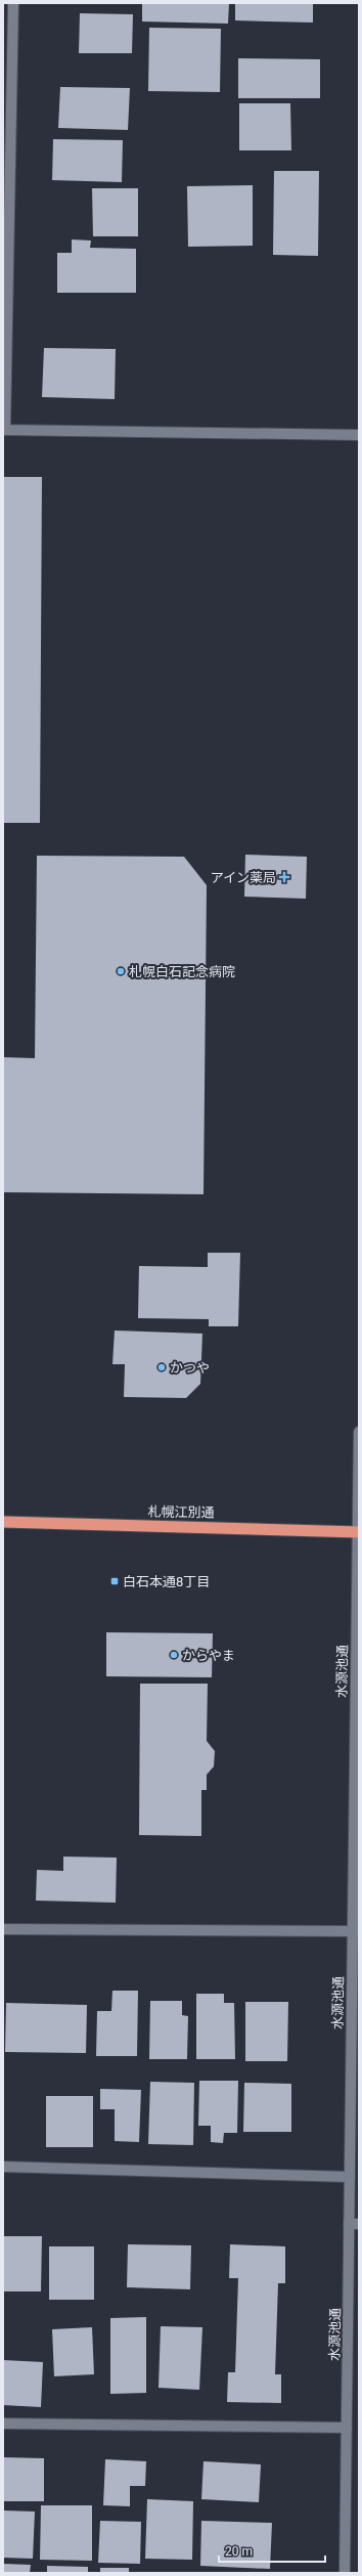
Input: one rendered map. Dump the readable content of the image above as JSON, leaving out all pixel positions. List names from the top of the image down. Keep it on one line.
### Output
{"streets":{"highway":["札幌江別通"],"street":["水源池通"]},"crossings":[["札幌江別通","水源池通"]],"places":{"health":["アイン薬局"],"other":["札幌白石記念病院","かつや","からやま"],"transit":["白石本通8丁目"]},"scale_bar":"20 m"}
